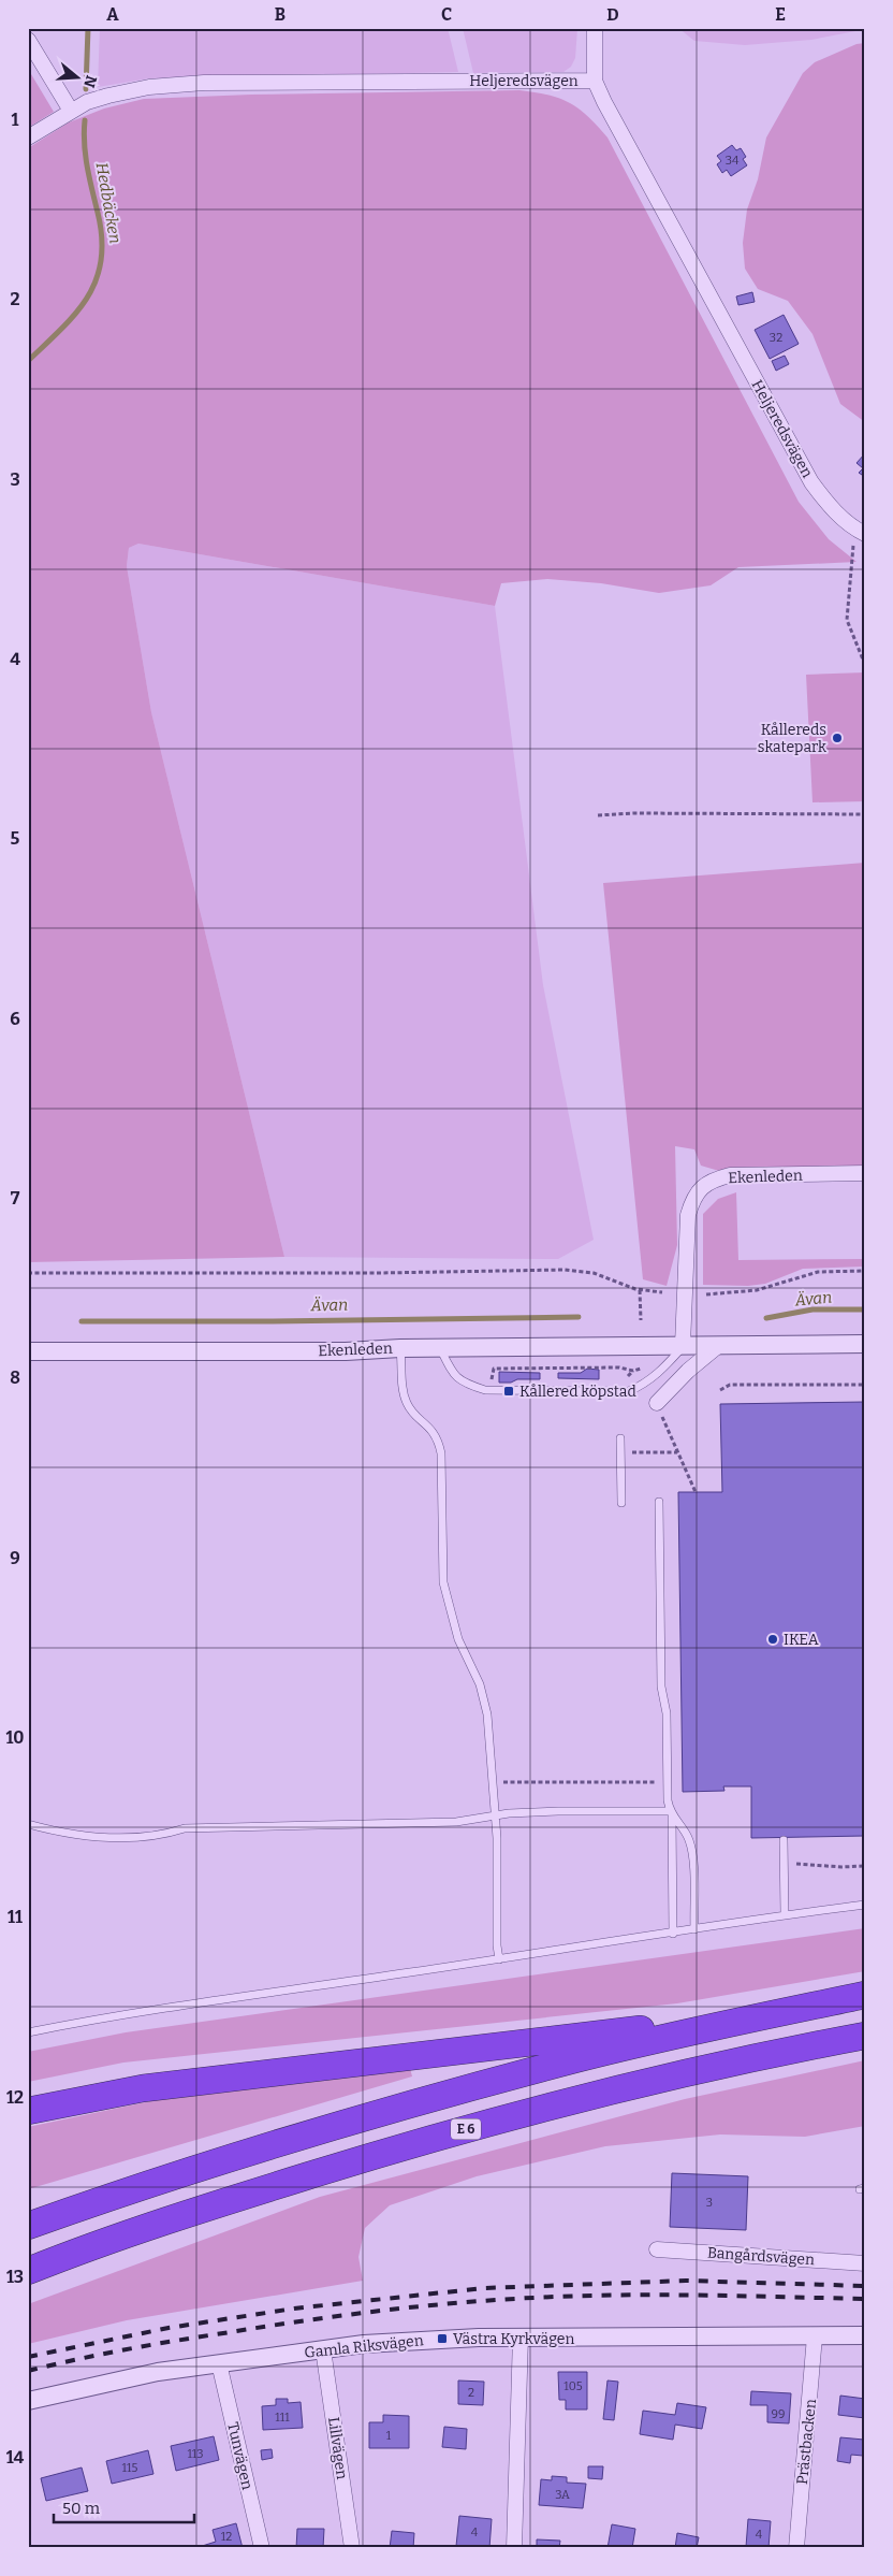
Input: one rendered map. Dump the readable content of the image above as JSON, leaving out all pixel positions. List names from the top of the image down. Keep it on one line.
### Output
{"streets":{"highway":["E 6"],"street":["Heljeredsvägen","Ekenleden","Bangårdsvägen","Gamla Riksvägen","Prästbacken","Lillvägen","Tunvägen"]},"crossings":[["Gamla Riksvägen","Prästbacken"],["Gamla Riksvägen","Lillvägen"],["Gamla Riksvägen","Tunvägen"]],"water":["Hedbäcken","Ävan"],"places":{"other":["Kållereds skatepark","IKEA"],"transit":["Kållered köpstad","Västra Kyrkvägen"]},"house_numbers":["34","32","3","105","2","99","111","1","113","115","3A","4","4","12"],"scale_bar":"50 m","north":"right","grid":{"columns":["A","B","C","D","E"],"rows":["1","2","3","4","5","6","7","8","9","10","11","12","13","14"]}}
